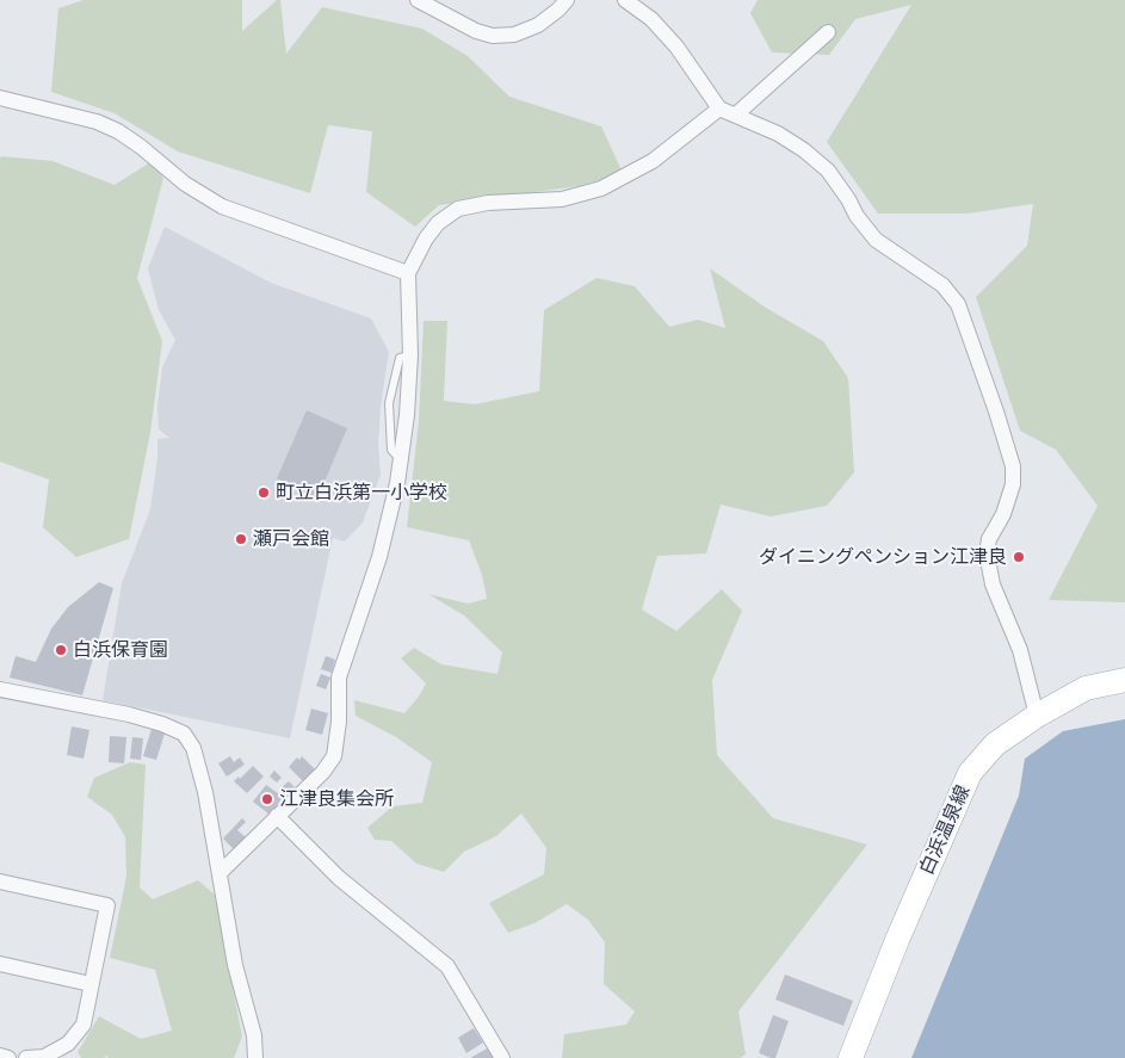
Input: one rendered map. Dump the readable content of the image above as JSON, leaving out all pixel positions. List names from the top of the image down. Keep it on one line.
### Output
{"streets":{"main road":["白浜温泉線"]},"places":["町立白浜第一小学校","瀬戸会館","ダイニングペンション江津良","白浜保育園","江津良集会所"]}
